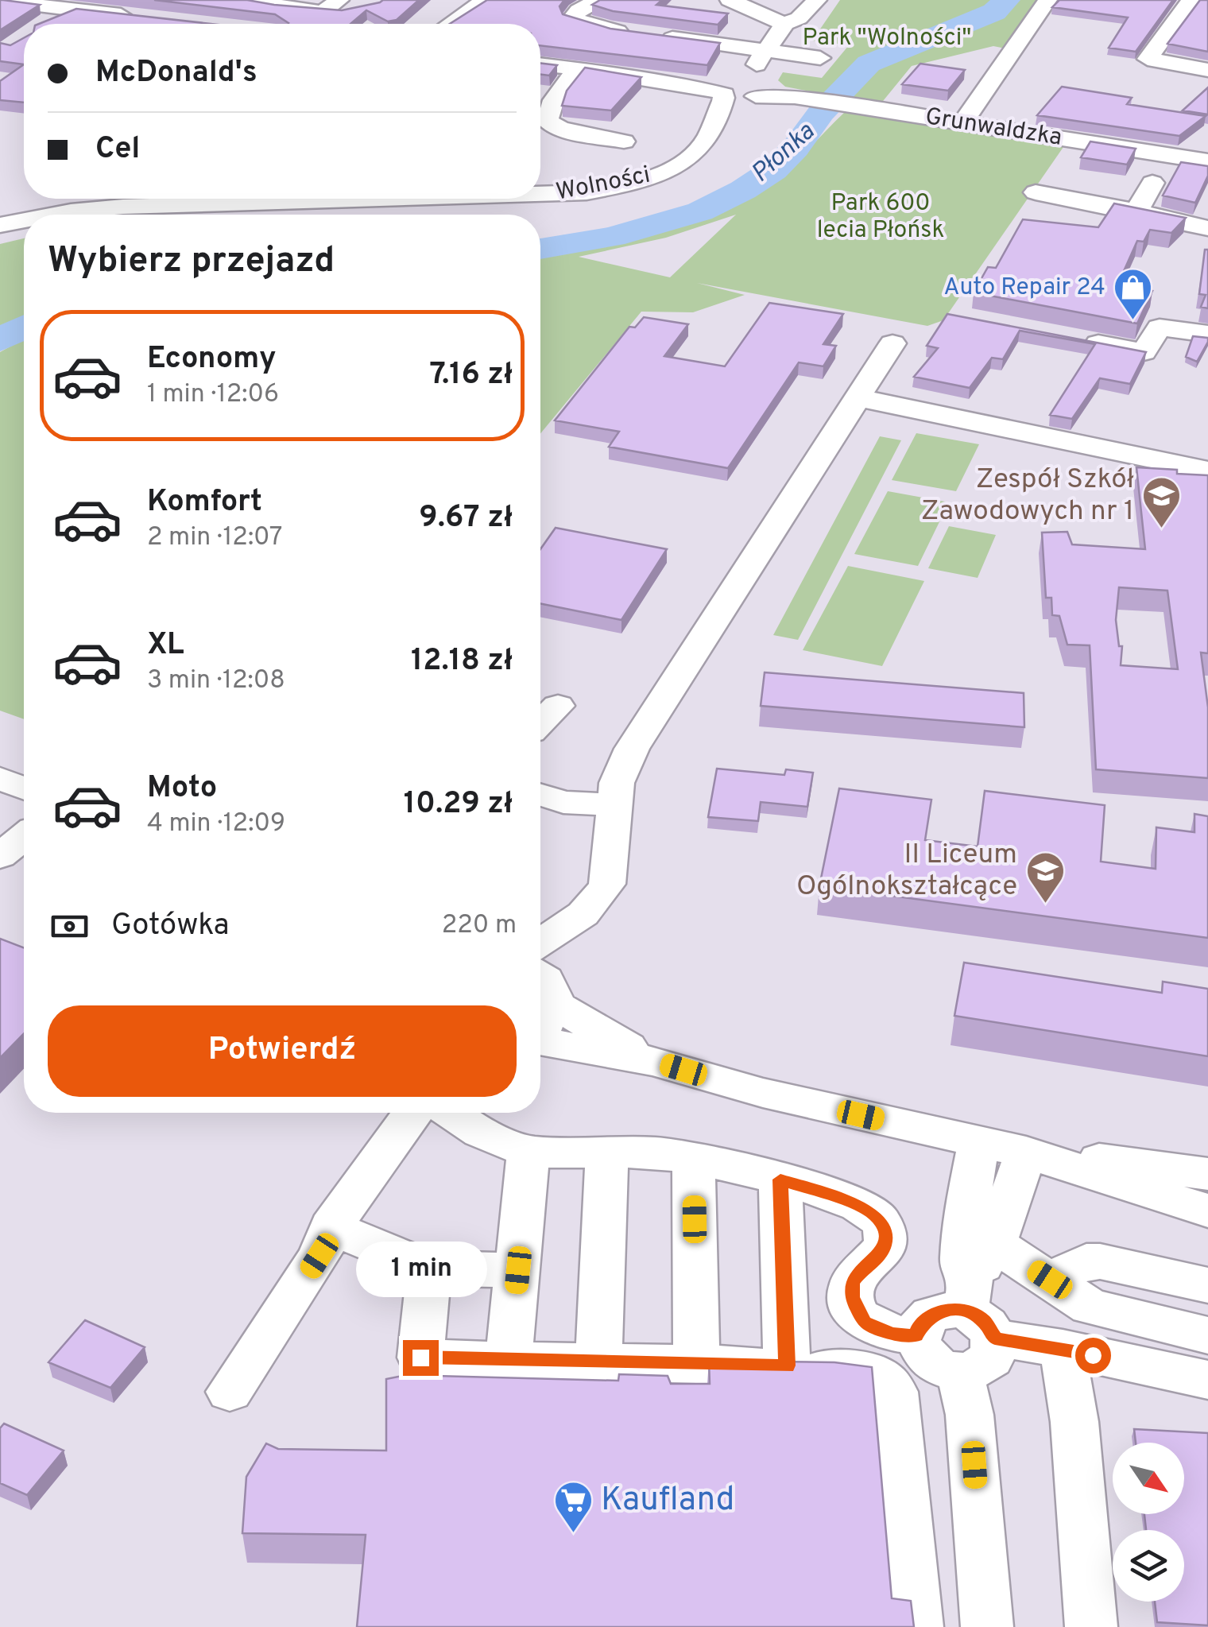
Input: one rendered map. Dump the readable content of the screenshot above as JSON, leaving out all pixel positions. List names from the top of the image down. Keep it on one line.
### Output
{"streets":{"street":["Grunwaldzka","Wolności"]},"crossings":[["Grunwaldzka","Wolności"]],"water":["Płonka"],"parks":["Park \"Wolności\"","Park 600 lecia Płońsk"],"places":{"shop":["Auto Repair 24"],"school or university":["Zespół Szkół Zawodowych nr 1","II Liceum Ogólnokształcące"],"supermarket":["Kaufland"]},"north":"bottom right","page":{"banner":["McDonald's","Cel"],"heading":"Wybierz przejazd","list":[{"name":"Economy","note":"1 min · 12:06","value":"7.16 zł"},{"name":"Komfort","note":"2 min · 12:07","value":"9.67 zł"},{"name":"XL","note":"3 min · 12:08","value":"12.18 zł"},{"name":"Moto","note":"4 min · 12:09","value":"10.29 zł"}],"pay":["Gotówka","220 m"],"buttons":"Potwierdź","bubble":"1 min"}}
